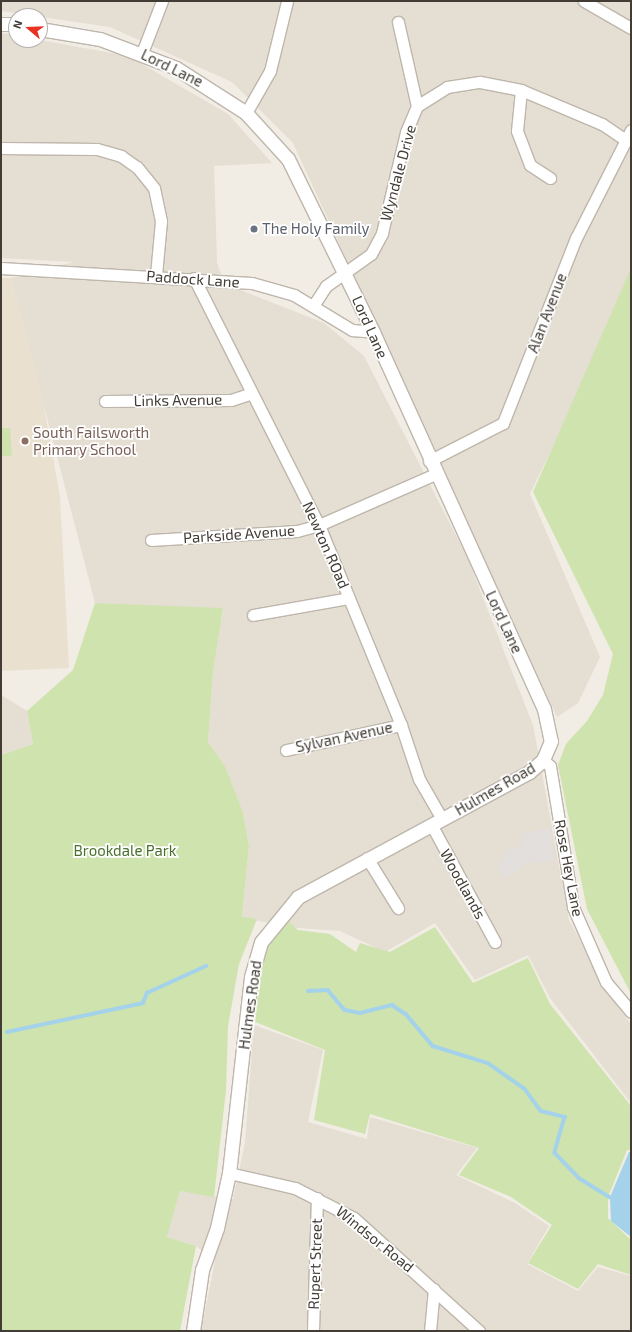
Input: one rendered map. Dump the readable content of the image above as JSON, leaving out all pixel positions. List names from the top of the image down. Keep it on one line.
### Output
{"streets":{"street":["Lord Lane","Wyndale Drive","Paddock Lane","Alan Avenue","Links Avenue","Parkside Avenue","Newton ROad","Sylvan Avenue","Hulmes Road","Rose Hey Lane","Woodlands","Windsor Road","Rupert Street"]},"crossings":[["Lord Lane","Wyndale Drive"],["Lord Lane","Paddock Lane"],["Lord Lane","Alan Avenue"],["Lord Lane","Parkside Avenue"],["Lord Lane","Hulmes Road"],["Lord Lane","Rose Hey Lane"],["Wyndale Drive","Paddock Lane"],["Wyndale Drive","Alan Avenue"],["Paddock Lane","Newton ROad"],["Links Avenue","Newton ROad"],["Parkside Avenue","Newton ROad"],["Newton ROad","Sylvan Avenue"],["Newton ROad","Hulmes Road"],["Newton ROad","Woodlands"],["Hulmes Road","Rose Hey Lane"],["Hulmes Road","Woodlands"],["Hulmes Road","Windsor Road"],["Windsor Road","Rupert Street"]],"parks":["Brookdale Park"],"places":["The Holy Family","South Failsworth Primary School"],"north":"left"}
